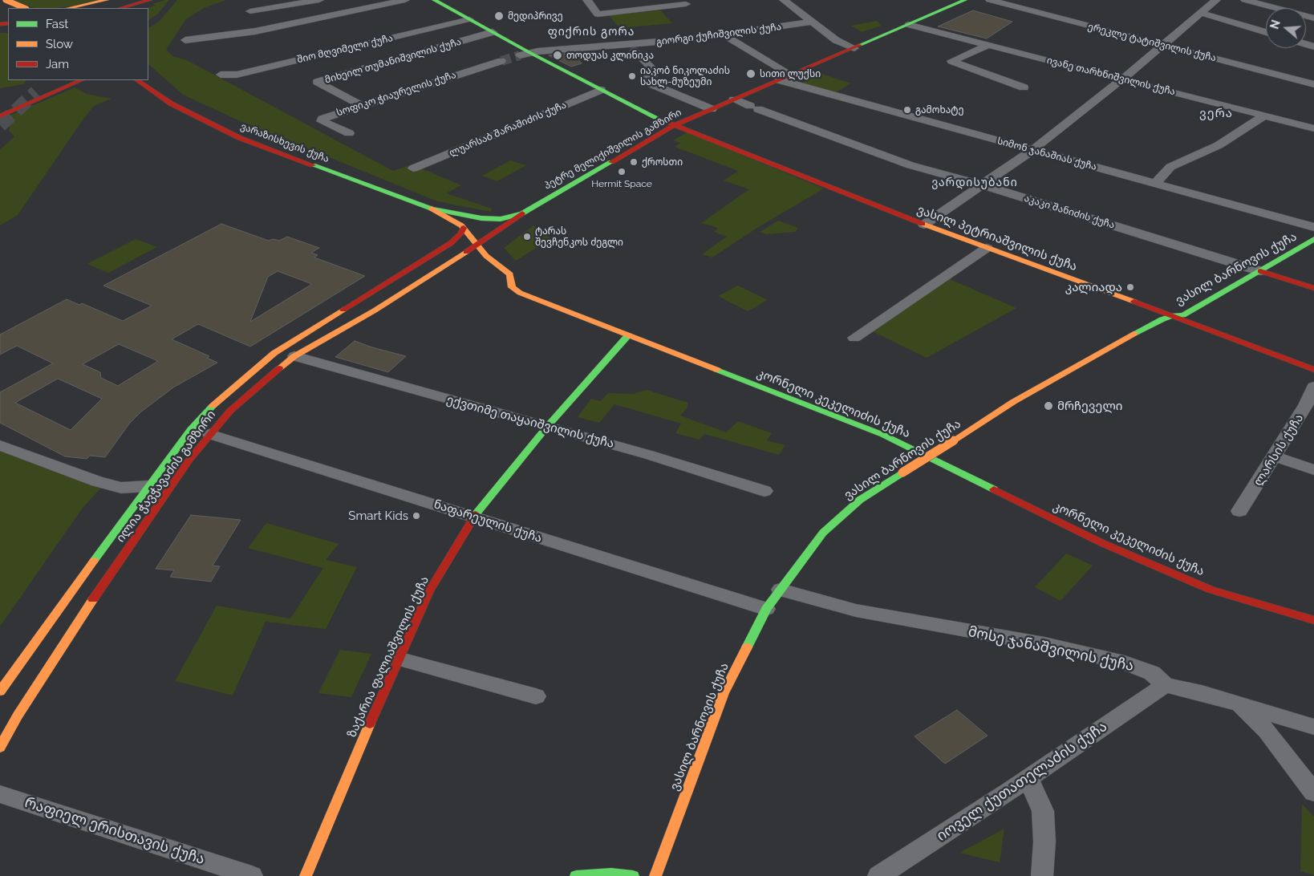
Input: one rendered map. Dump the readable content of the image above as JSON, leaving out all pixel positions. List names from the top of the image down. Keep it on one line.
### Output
{"streets":{"street":["გიორგი ქუჩიშვილის ქუჩა","ერეკლე ტატიშვილის ქუჩა","შიო მღვიმელი ქუჩა","მიხეილ თუმანიშვილის ქუჩა","ივანე თარხნიშვილის ქუჩა","სოფიკო ჭიაურელის ქუჩა","ლუარსაბ შარაშიძის ქუჩა","ვარაზისხევის ქუჩა","პეტრე მელიქიშვილის გამზირი","სიმონ ჯანაშიას ქუჩა","აკაკი შანიძის ქუჩა","ვასილ პეტრიაშვილის ქუჩა","ვასილ ბარნოვის ქუჩა","კორნელი კეკელიძის ქუჩა","ექვთიმე თაყაიშვილის ქუჩა","ლარსის ქუჩა","ილია ჭავჭავაძის გამზირი","ნაფარეულის ქუჩა","მოსე ჯანაშვილის ქუჩა","ზაქარია ფალიაშვილის ქუჩა","იოველ ქუთათელაძის ქუჩა","რაფიელ ერისთავის ქუჩა"]},"crossings":[["გიორგი ქუჩიშვილის ქუჩა","სიმონ ჯანაშიას ქუჩა"],["გიორგი ქუჩიშვილის ქუჩა","ვასილ პეტრიაშვილის ქუჩა"],["შიო მღვიმელი ქუჩა","ვასილ პეტრიაშვილის ქუჩა"],["მიხეილ თუმანიშვილის ქუჩა","სოფიკო ჭიაურელის ქუჩა"],["მიხეილ თუმანიშვილის ქუჩა","ვასილ პეტრიაშვილის ქუჩა"],["ივანე თარხნიშვილის ქუჩა","პეტრე მელიქიშვილის გამზირი"],["ლუარსაბ შარაშიძის ქუჩა","ვასილ პეტრიაშვილის ქუჩა"],["ვარაზისხევის ქუჩა","პეტრე მელიქიშვილის გამზირი"],["ვარაზისხევის ქუჩა","კორნელი კეკელიძის ქუჩა"],["ვარაზისხევის ქუჩა","ილია ჭავჭავაძის გამზირი"],["პეტრე მელიქიშვილის გამზირი","სიმონ ჯანაშიას ქუჩა"],["პეტრე მელიქიშვილის გამზირი","აკაკი შანიძის ქუჩა"],["პეტრე მელიქიშვილის გამზირი","ვასილ პეტრიაშვილის ქუჩა"],["პეტრე მელიქიშვილის გამზირი","კორნელი კეკელიძის ქუჩა"],["პეტრე მელიქიშვილის გამზირი","ილია ჭავჭავაძის გამზირი"],["აკაკი შანიძის ქუჩა","ვასილ ბარნოვის ქუჩა"],["ვასილ პეტრიაშვილის ქუჩა","ვასილ ბარნოვის ქუჩა"],["ვასილ ბარნოვის ქუჩა","ნაფარეულის ქუჩა"],["ვასილ ბარნოვის ქუჩა","მოსე ჯანაშვილის ქუჩა"],["კორნელი კეკელიძის ქუჩა","ილია ჭავჭავაძის გამზირი"],["კორნელი კეკელიძის ქუჩა","ზაქარია ფალიაშვილის ქუჩა"],["ექვთიმე თაყაიშვილის ქუჩა","ილია ჭავჭავაძის გამზირი"],["ექვთიმე თაყაიშვილის ქუჩა","ზაქარია ფალიაშვილის ქუჩა"],["ილია ჭავჭავაძის გამზირი","ნაფარეულის ქუჩა"],["ნაფარეულის ქუჩა","ზაქარია ფალიაშვილის ქუჩა"],["მოსე ჯანაშვილის ქუჩა","იოველ ქუთათელაძის ქუჩა"]],"districts":["ფიქრის გორა","ვერა","ვარდისუბანი"],"places":["მედიპრივე","თოდუას კლინიკა","სითი ლუქსი","იაკობ ნიკოლაძის სახლ-მუზეუმი","გამოხატე","ქროსთი","Hermit Space","ტარას შევჩენკოს ძეგლი","კალიადა","მრჩეველი","Smart Kids"],"legend":["Fast","Slow","Jam"],"north":"left"}
